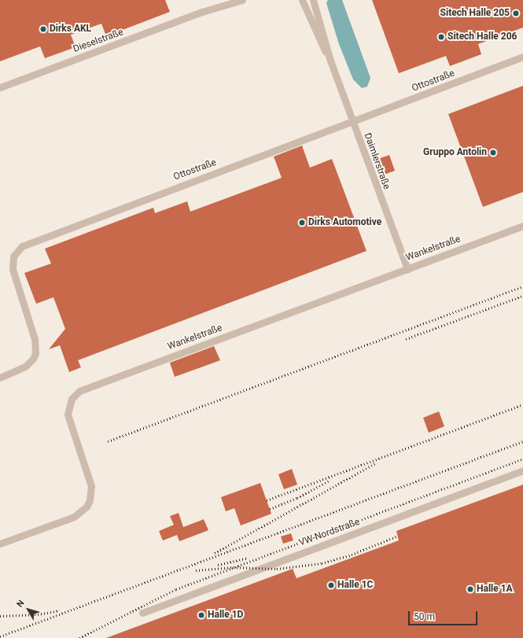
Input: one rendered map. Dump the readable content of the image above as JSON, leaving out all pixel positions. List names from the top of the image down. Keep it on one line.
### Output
{"streets":{"street":["Dieselstraße","Ottostraße","Daimlerstraße","Wankelstraße","VW-Nordstraße"]},"crossings":[["Ottostraße","Daimlerstraße"],["Daimlerstraße","Wankelstraße"]],"places":["Sitech Halle 205","Dirks AKL","Sitech Halle 206","Gruppo Antolin","Dirks Automotive","Halle 1C","Halle 1A","Halle 1D"],"scale_bar":"50 m","north":"top left"}
